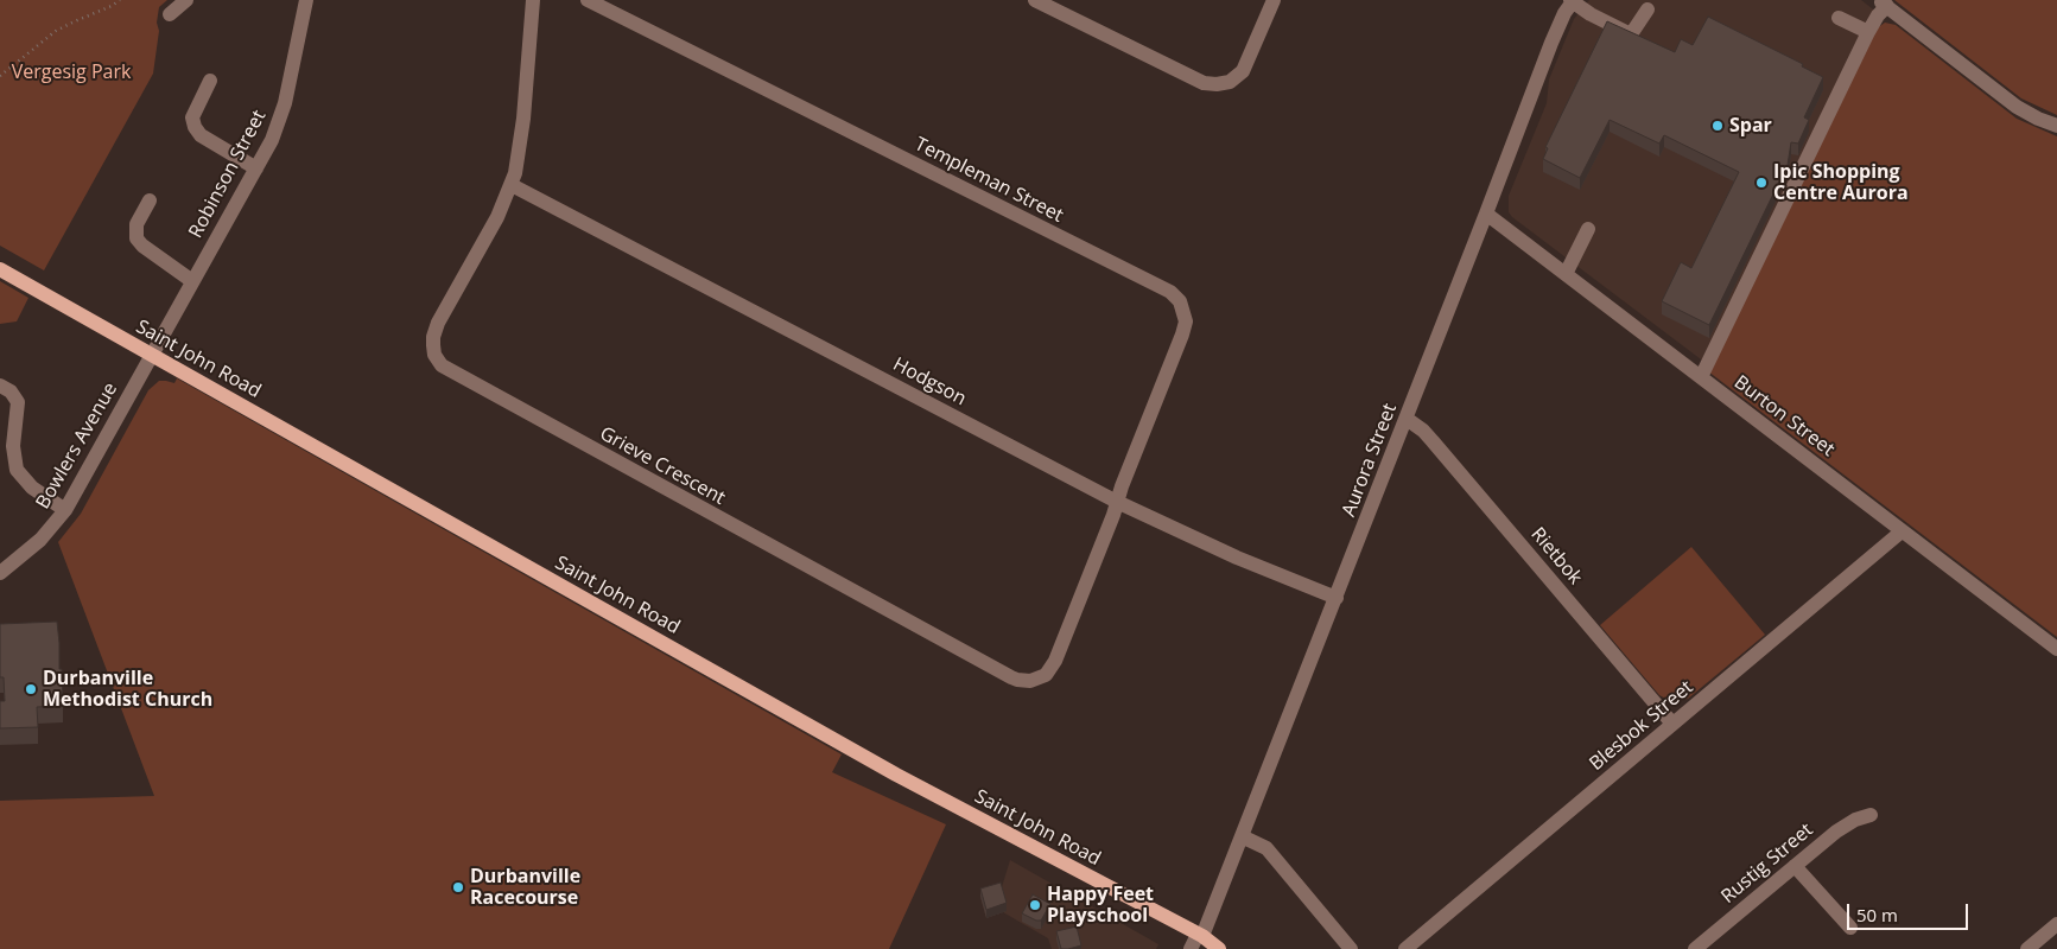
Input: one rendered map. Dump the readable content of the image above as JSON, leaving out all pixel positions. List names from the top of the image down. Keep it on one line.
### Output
{"streets":{"main road":["Saint John Road"],"street":["Robinson Street","Templeman Street","Hodgson","Burton Street","Bowlers Avenue","Aurora Street","Grieve Crescent","Rietbok","Blesbok Street","Rustig Street"]},"crossings":[["Robinson Street","Saint John Road"],["Robinson Street","Bowlers Avenue"],["Templeman Street","Hodgson"],["Templeman Street","Grieve Crescent"],["Saint John Road","Bowlers Avenue"],["Saint John Road","Aurora Street"],["Hodgson","Aurora Street"],["Hodgson","Grieve Crescent"],["Burton Street","Aurora Street"],["Burton Street","Blesbok Street"],["Aurora Street","Rietbok"],["Rietbok","Blesbok Street"]],"parks":["Vergesig Park"],"places":["Spar","Ipic Shopping Centre Aurora","Durbanville Methodist Church","Durbanville Racecourse","Happy Feet Playschool"],"scale_bar":"50 m"}
